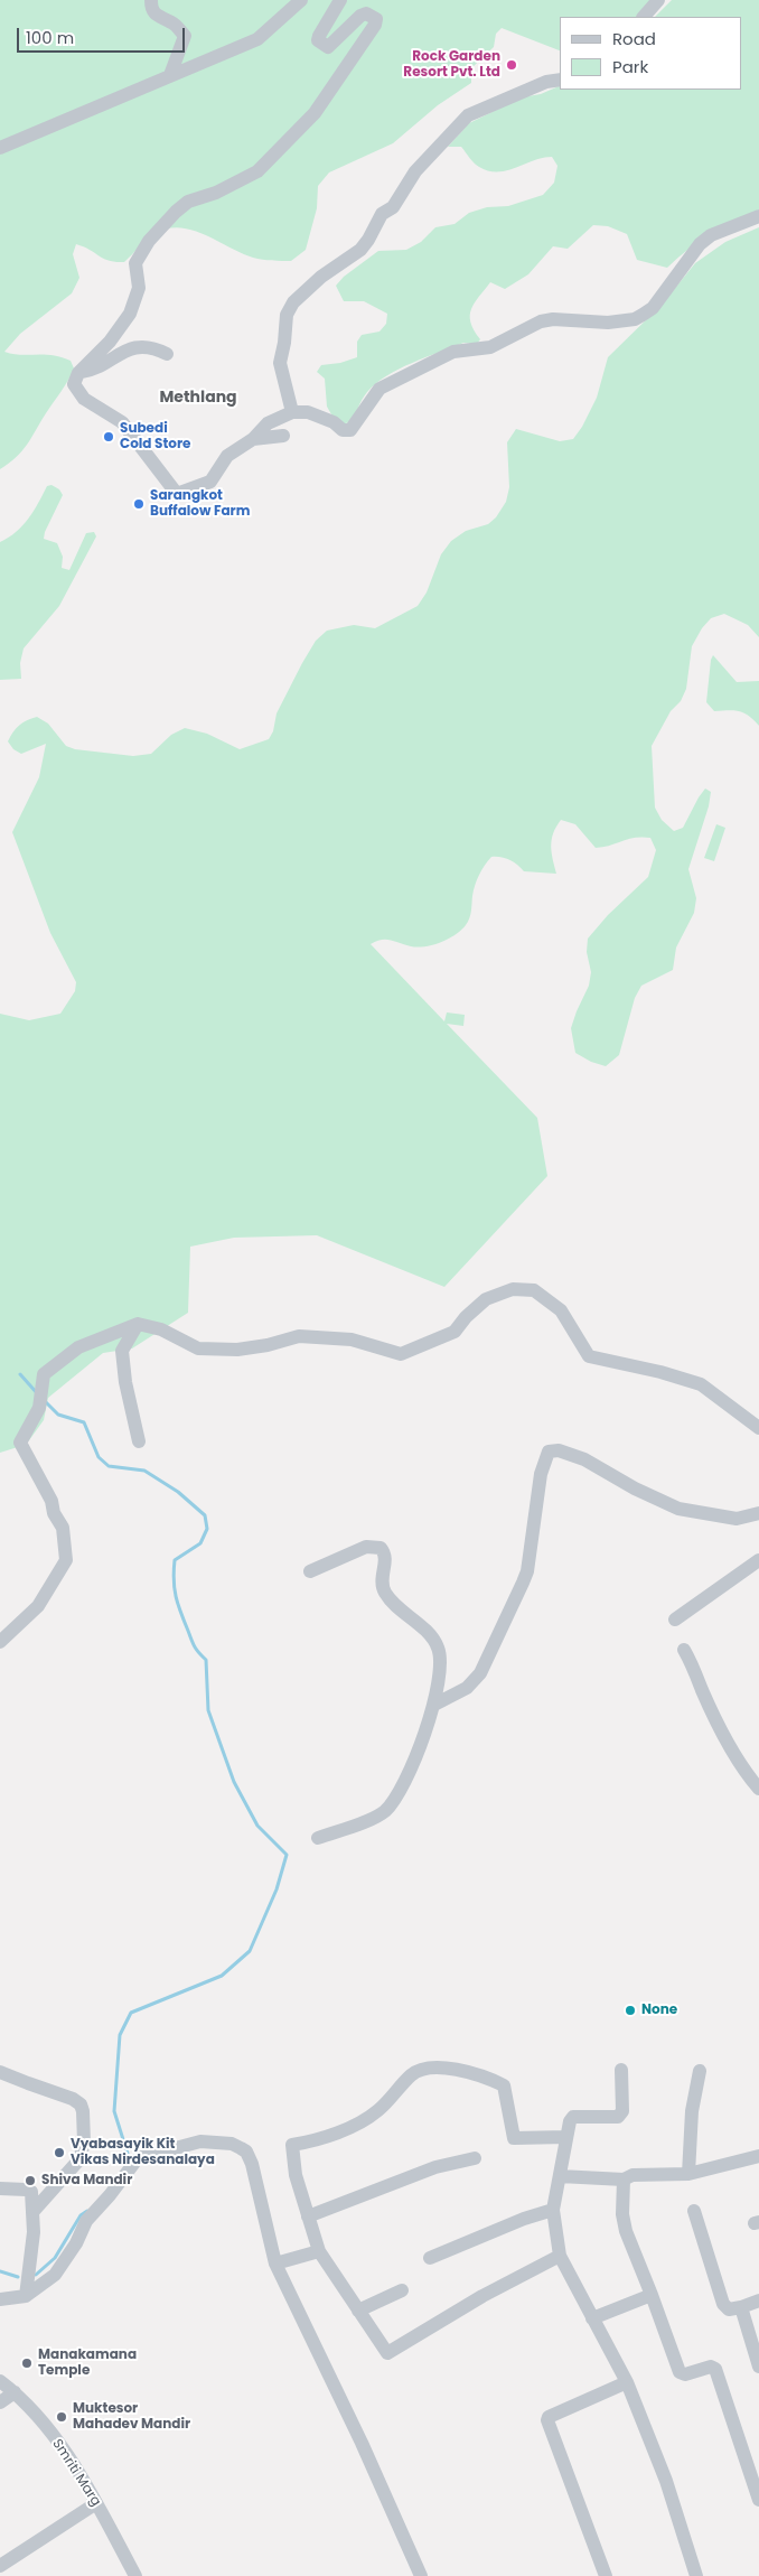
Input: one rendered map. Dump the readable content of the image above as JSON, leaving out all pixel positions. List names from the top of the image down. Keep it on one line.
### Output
{"streets":{"street":["Smriti Marg"]},"districts":["Methlang"],"places":["Rock Garden Resort Pvt. Ltd","Subedi Cold Store","Sarangkot Buffalow Farm","None","Vyabasayik Kit Vikas Nirdesanalaya","Shiva Mandir","Manakamana Temple","Muktesor Mahadev Mandir"],"legend":["Road","Park"],"scale_bar":"100 m"}
